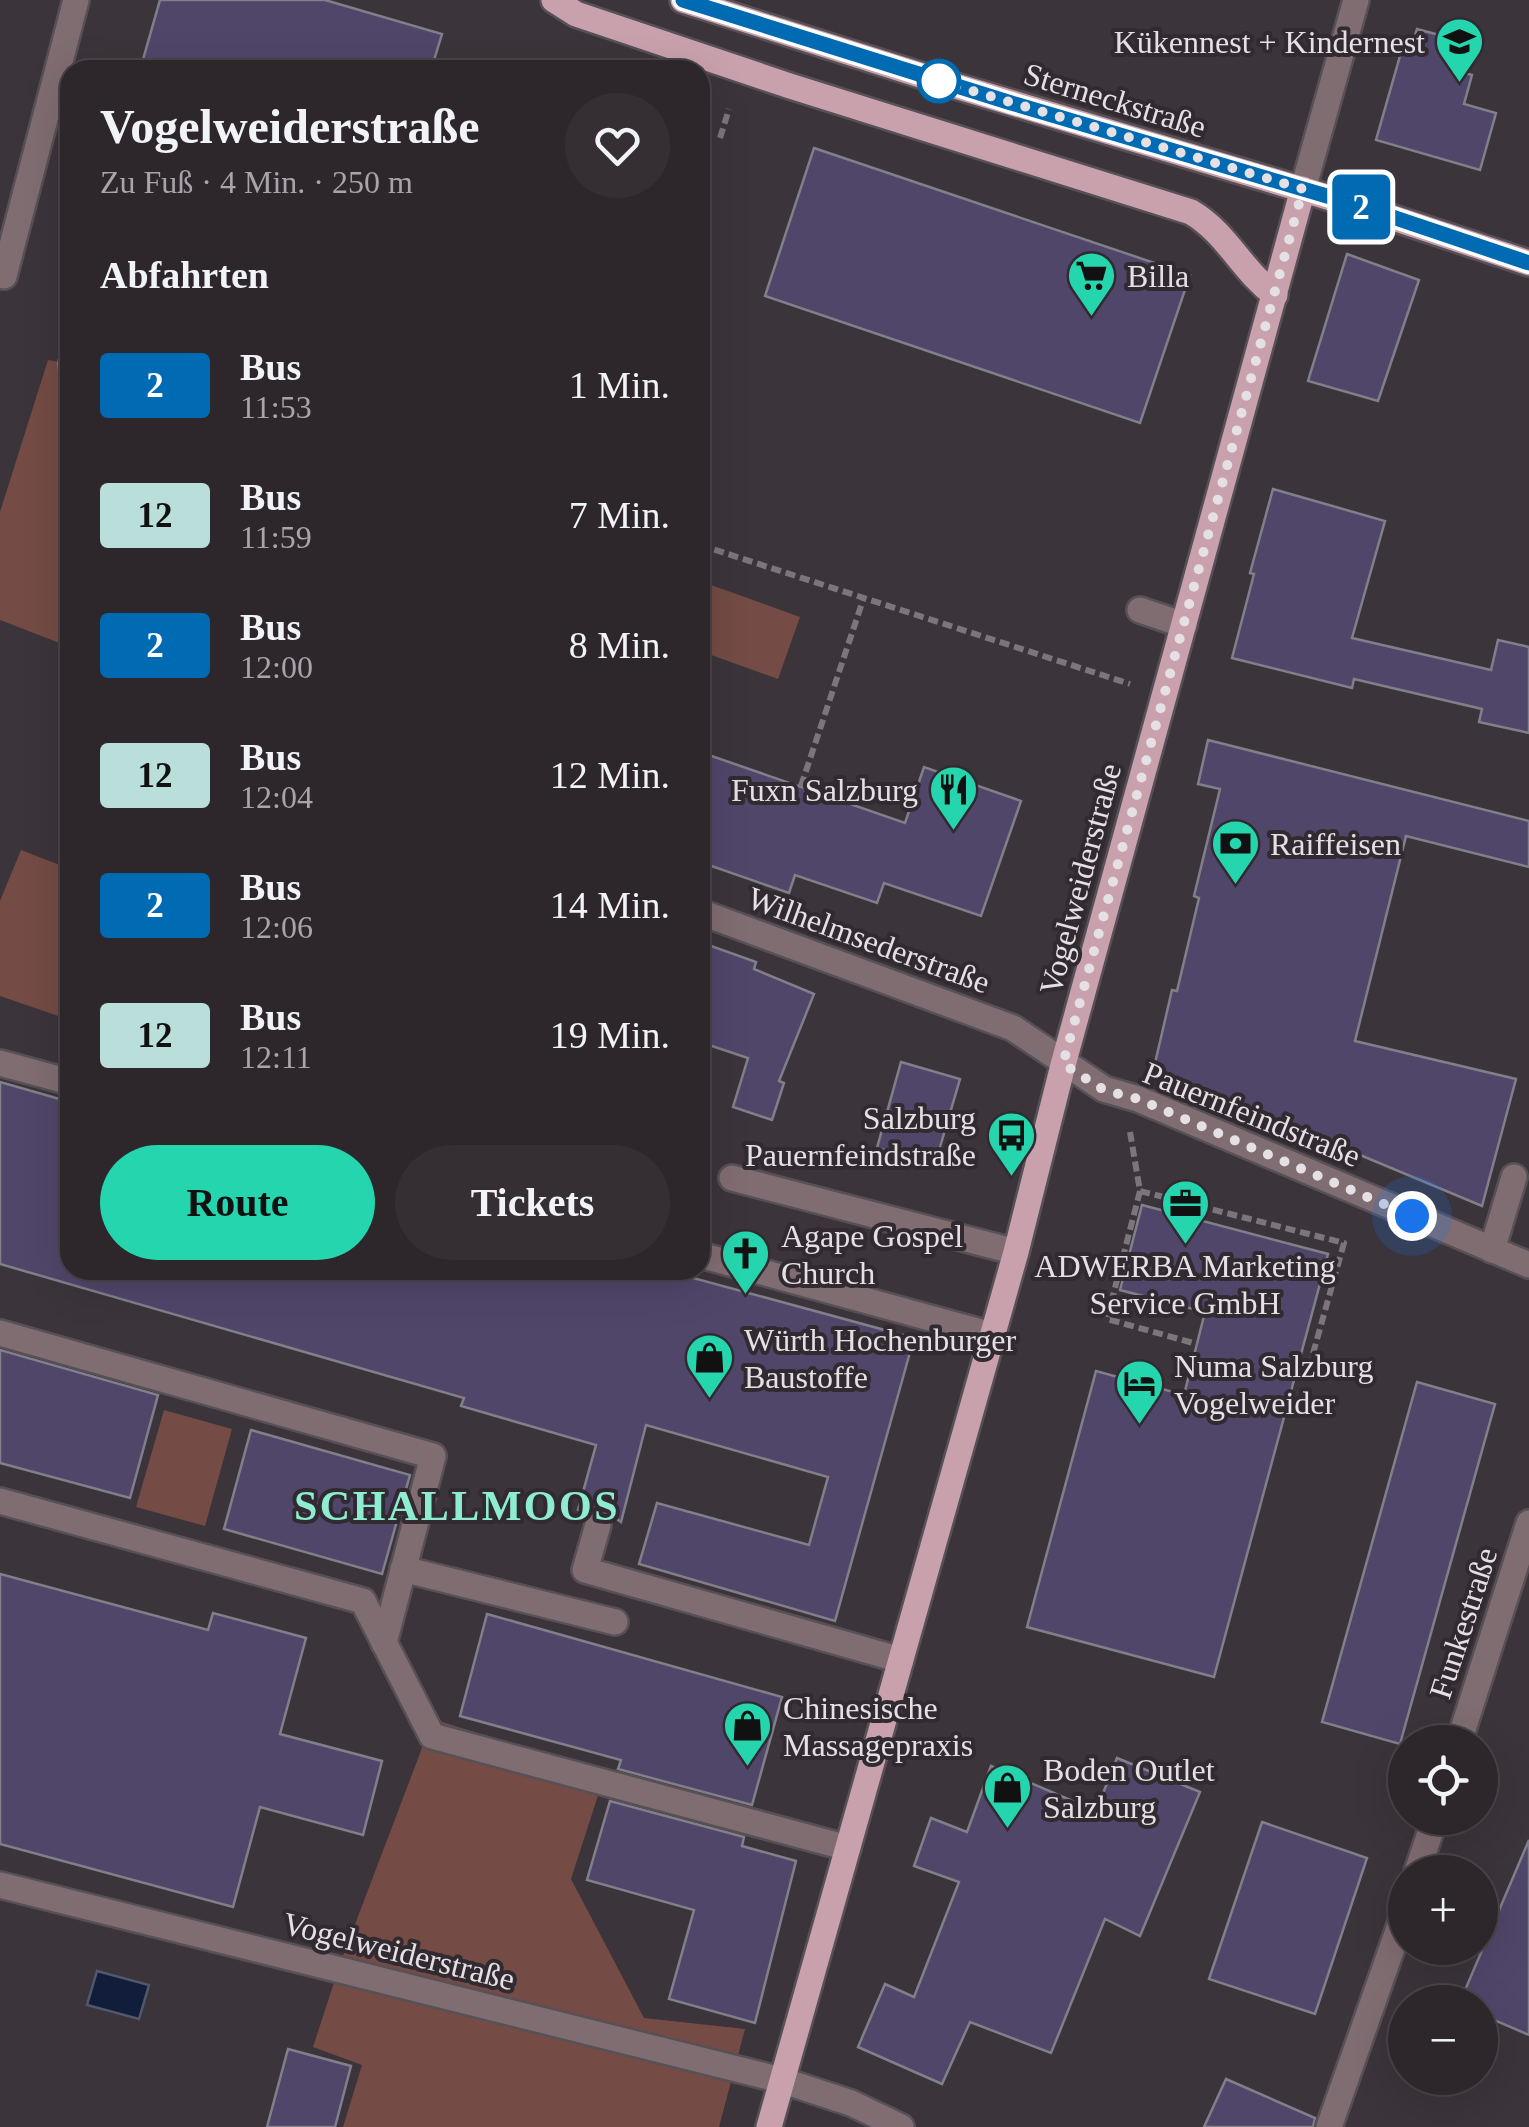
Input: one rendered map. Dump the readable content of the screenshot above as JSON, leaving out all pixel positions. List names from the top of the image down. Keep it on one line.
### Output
{"streets":{"main road":["Sterneckstraße","Vogelweiderstraße"],"street":["Wilhelmsederstraße","Pauernfeindstraße","Funkestraße"]},"crossings":[["Sterneckstraße","Vogelweiderstraße"],["Vogelweiderstraße","Wilhelmsederstraße"],["Vogelweiderstraße","Pauernfeindstraße"],["Wilhelmsederstraße","Pauernfeindstraße"]],"districts":["SCHALLMOOS"],"places":{"school or university":["Kükennest + Kindernest"],"supermarket":["Billa"],"restaurant":["Fuxn Salzburg"],"bank":["Raiffeisen"],"bus stop":["Salzburg Pauernfeindstraße"],"office":["ADWERBA Marketing Service GmbH"],"church":["Agape Gospel Church"],"shop":["Würth Hochenburger Baustoffe","Chinesische Massagepraxis","Boden Outlet Salzburg"],"hotel":["Numa Salzburg Vogelweider"]},"lines":["bus line 2"],"page":{"on_map":"2","heading":[["Vogelweiderstraße","Zu Fuß · 4 Min. · 250 m"],"Abfahrten"],"list":[{"mark":"2","name":"Bus","note":"11:53","value":"1 Min."},{"mark":"12","name":"Bus","note":"11:59","value":"7 Min."},{"mark":"2","name":"Bus","note":"12:00","value":"8 Min."},{"mark":"12","name":"Bus","note":"12:04","value":"12 Min."},{"mark":"2","name":"Bus","note":"12:06","value":"14 Min."},{"mark":"12","name":"Bus","note":"12:11","value":"19 Min."}],"buttons":["Route","Tickets"],"map_buttons":["+","−"]}}
